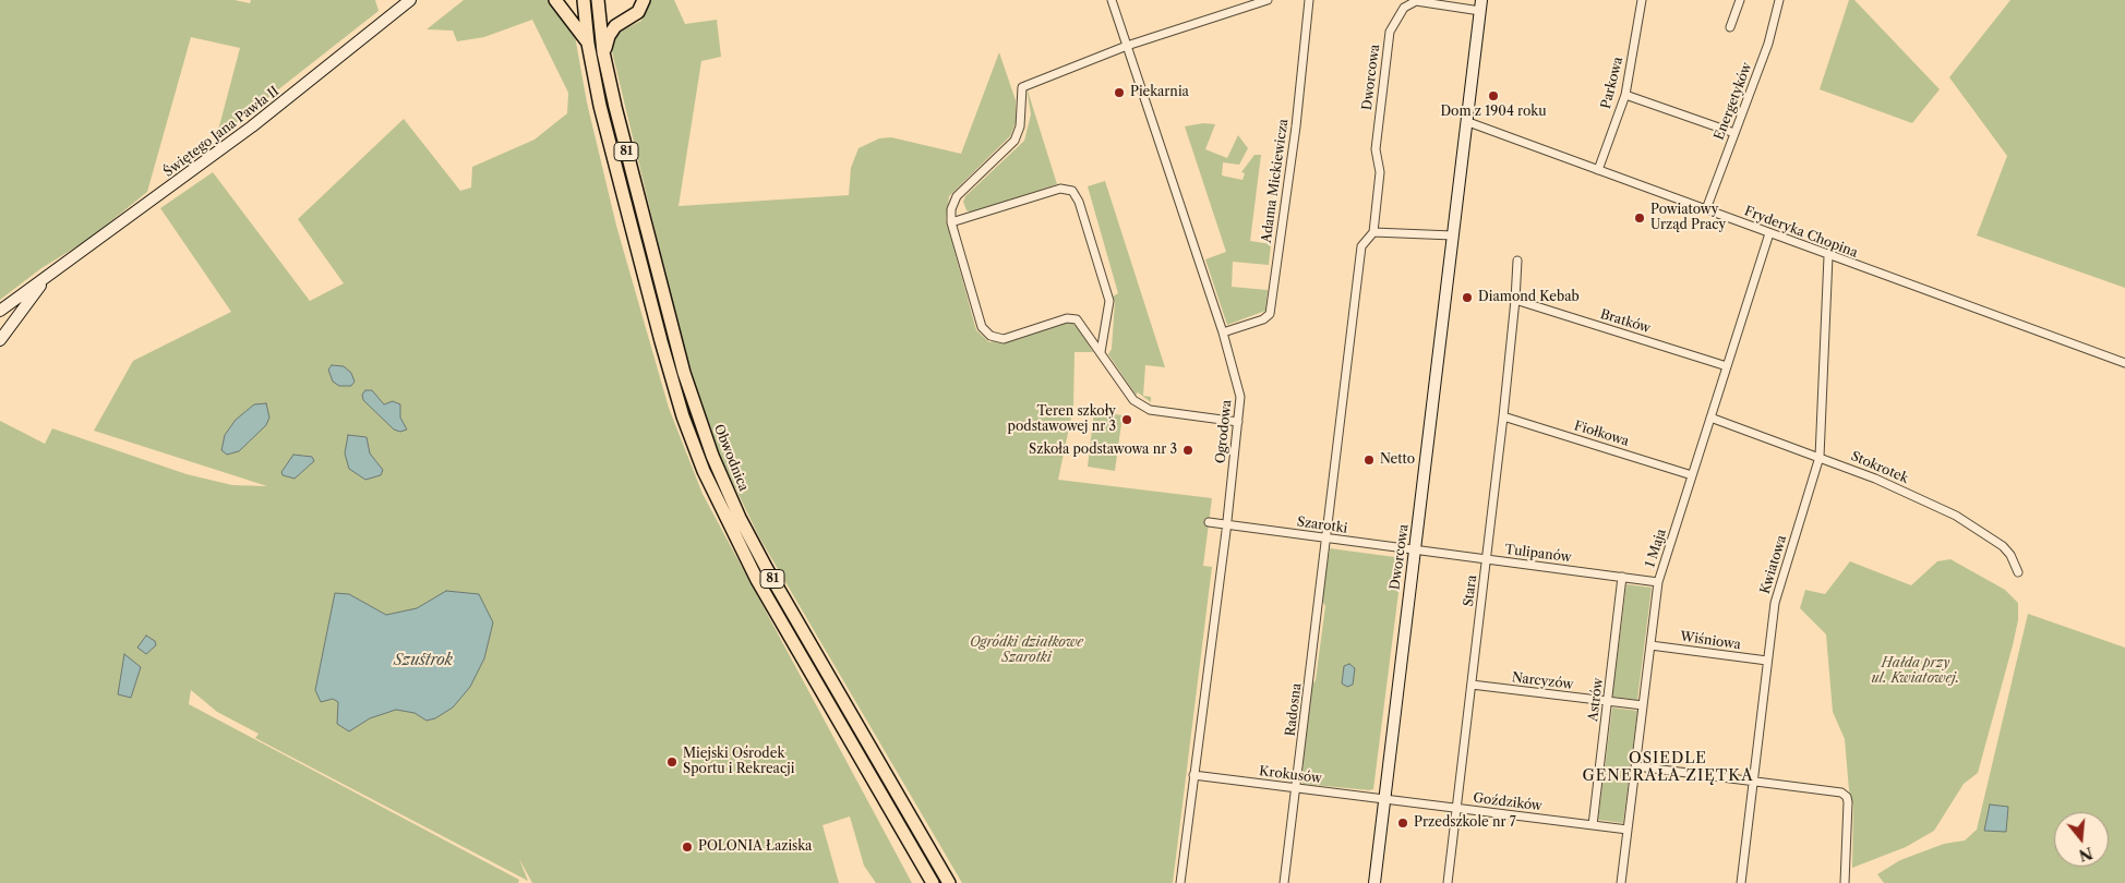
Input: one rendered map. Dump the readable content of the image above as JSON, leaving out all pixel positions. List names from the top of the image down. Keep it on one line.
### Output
{"streets":{"main road":["81","Obwodnica"],"street":["Dworcowa","Parkowa","Energetyków","Świętego Jana Pawła II","Adama Mickiewicza","Fryderyka Chopina","Bratków","Ogrodowa","Fiołkowa","Stokrotek","Szarotki","1 Maja","Tulipanów","Kwiatowa","Stara","Wiśniowa","Narcyzów","Astrów","Radosna","Krokusów","Goździków"]},"crossings":[["Dworcowa","Fryderyka Chopina"],["Dworcowa","Szarotki"],["Dworcowa","Tulipanów"],["Dworcowa","Radosna"],["Dworcowa","Krokusów"],["Dworcowa","Goździków"],["Parkowa","Fryderyka Chopina"],["Energetyków","Fryderyka Chopina"],["Adama Mickiewicza","Ogrodowa"],["Fryderyka Chopina","1 Maja"],["Fryderyka Chopina","Kwiatowa"],["Bratków","1 Maja"],["Bratków","Stara"],["Ogrodowa","Szarotki"],["Ogrodowa","Krokusów"],["Fiołkowa","1 Maja"],["Fiołkowa","Stara"],["Stokrotek","1 Maja"],["Stokrotek","Kwiatowa"],["Szarotki","Tulipanów"],["Szarotki","Radosna"],["1 Maja","Tulipanów"],["1 Maja","Wiśniowa"],["1 Maja","Narcyzów"],["1 Maja","Goździków"],["Tulipanów","Stara"],["Tulipanów","Astrów"],["Kwiatowa","Wiśniowa"],["Stara","Narcyzów"],["Stara","Goździków"],["Narcyzów","Astrów"],["Astrów","Goździków"],["Radosna","Krokusów"],["Krokusów","Goździków"]],"districts":["OSIEDLE GENERAŁA ZIĘTKA"],"water":["Szustrok"],"parks":["Ogródki działkowe Szarotki","Hałda przy ul. Kwiatowej."],"places":["Piekarnia","Dom z 1904 roku","Powiatowy Urząd Pracy","Diamond Kebab","Teren szkoły podstawowej nr 3","Szkoła podstawowa nr 3","Netto","Miejski Ośrodek Sportu i Rekreacji","Przedszkole nr 7","POLONIA Łaziska"],"north":"bottom"}
